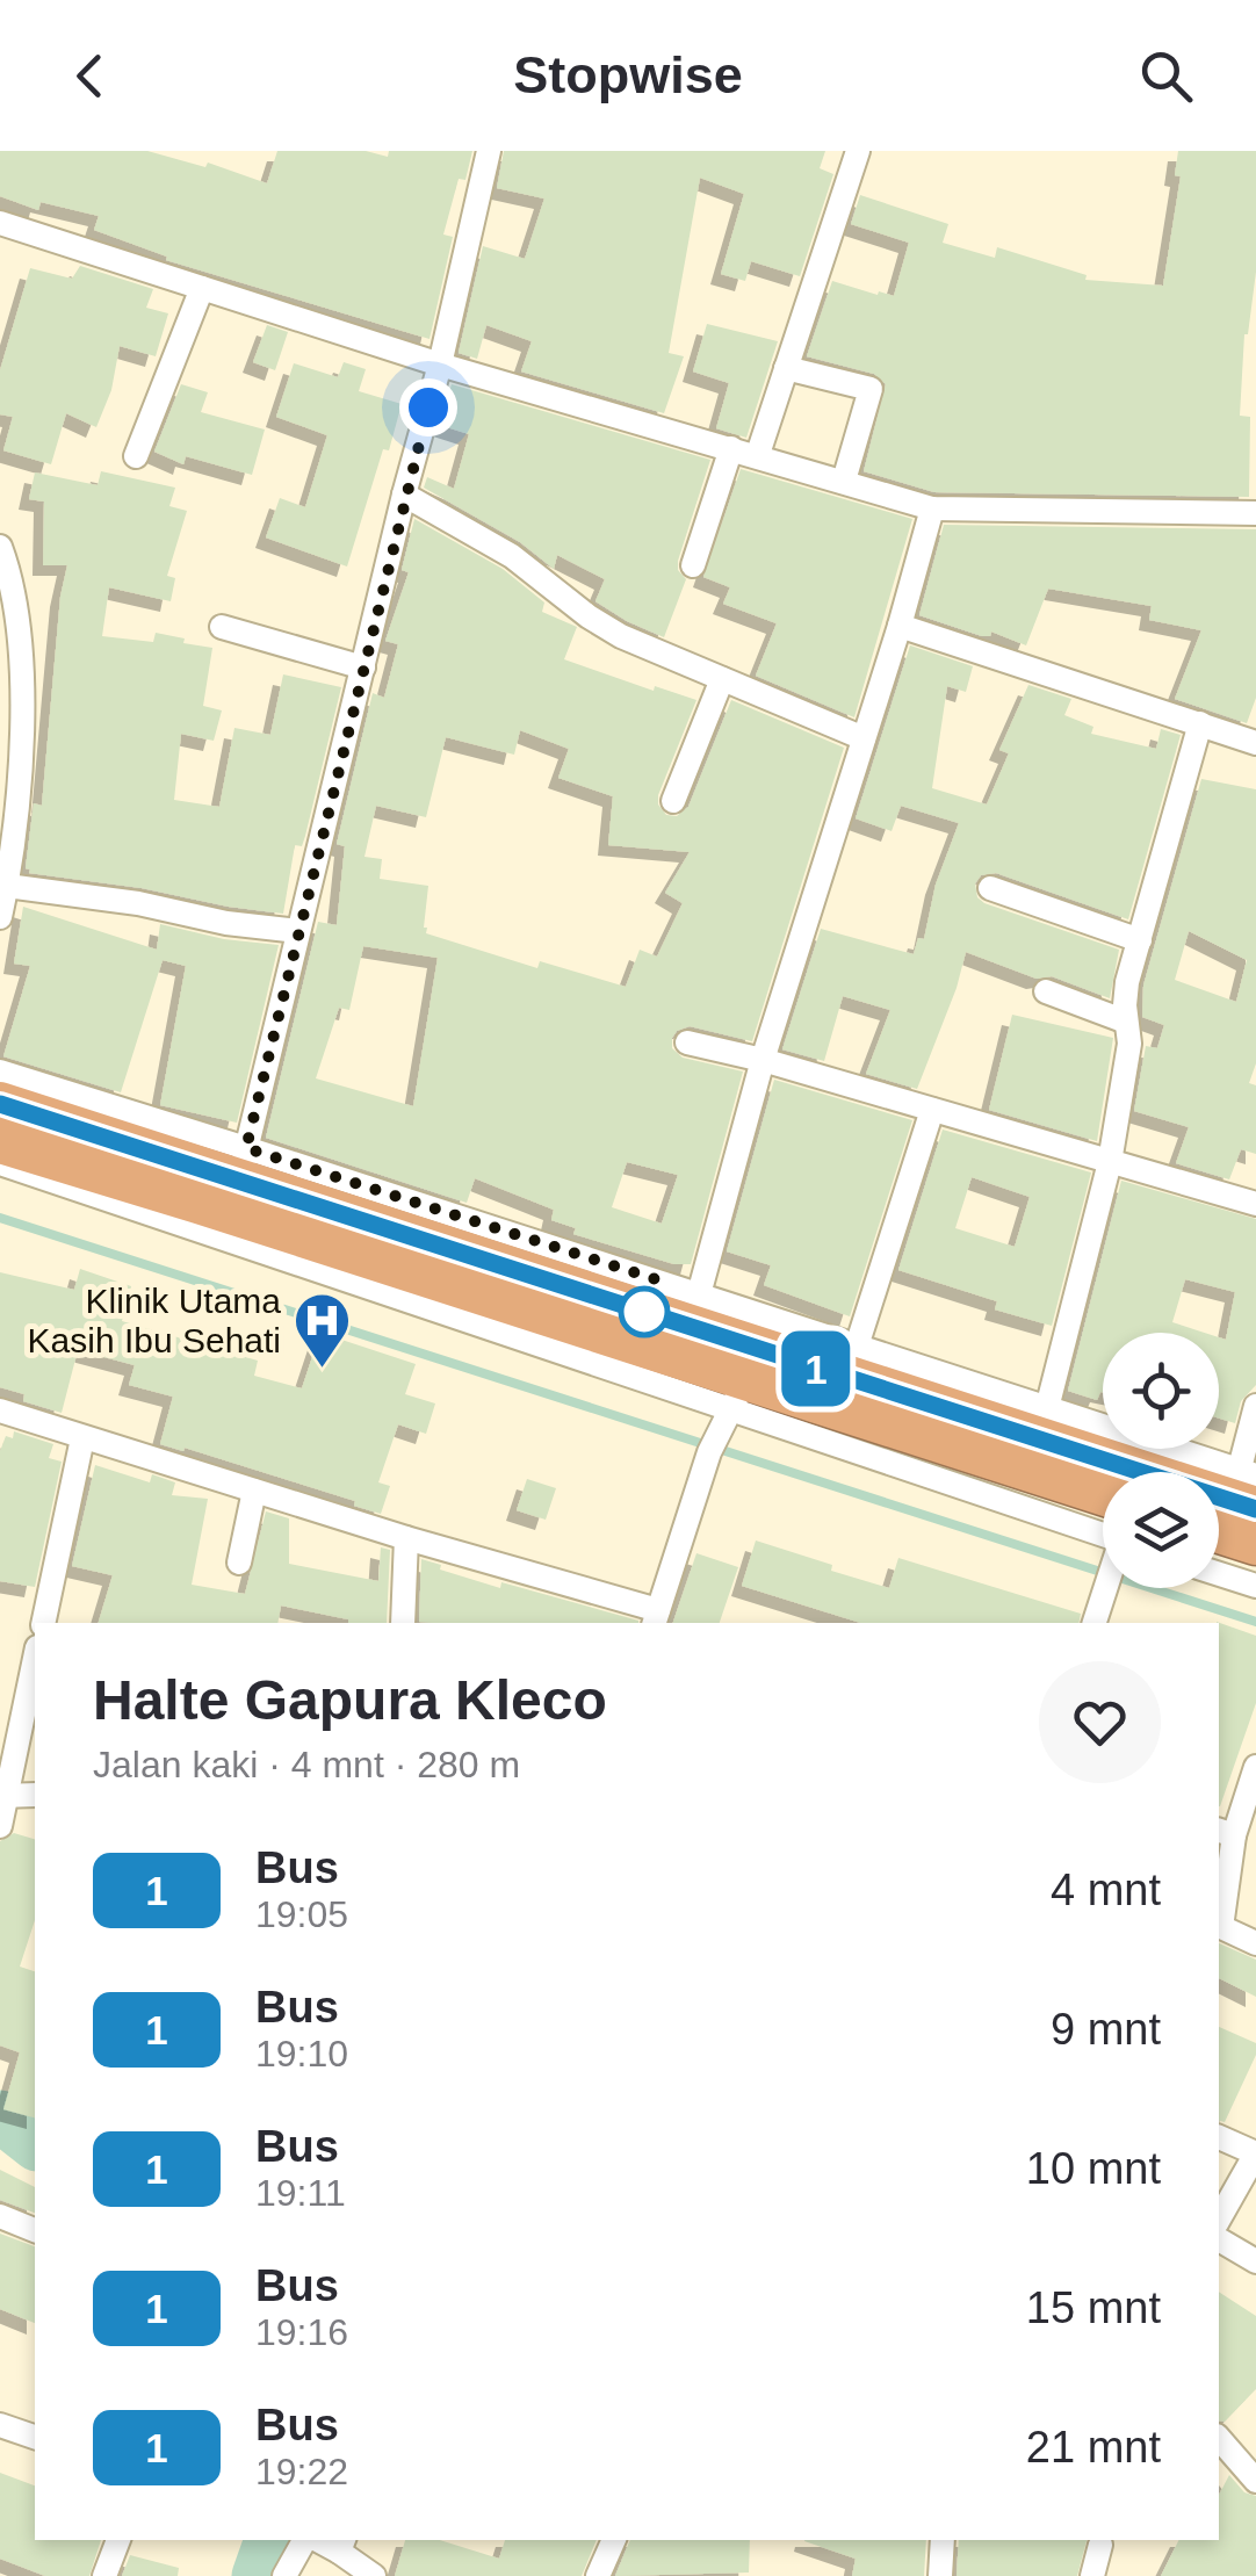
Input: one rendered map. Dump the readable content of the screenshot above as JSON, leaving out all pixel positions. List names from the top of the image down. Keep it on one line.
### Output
{"places":{"hospital":["Klinik Utama Kasih Ibu Sehati"]},"lines":["bus line 1"],"page":{"header":"Stopwise","on_map":"1","heading":["Halte Gapura Kleco","Jalan kaki · 4 mnt · 280 m"],"list":[{"mark":"1","name":"Bus","note":"19:05","value":"4 mnt"},{"mark":"1","name":"Bus","note":"19:10","value":"9 mnt"},{"mark":"1","name":"Bus","note":"19:11","value":"10 mnt"},{"mark":"1","name":"Bus","note":"19:16","value":"15 mnt"},{"mark":"1","name":"Bus","note":"19:22","value":"21 mnt"}]}}
